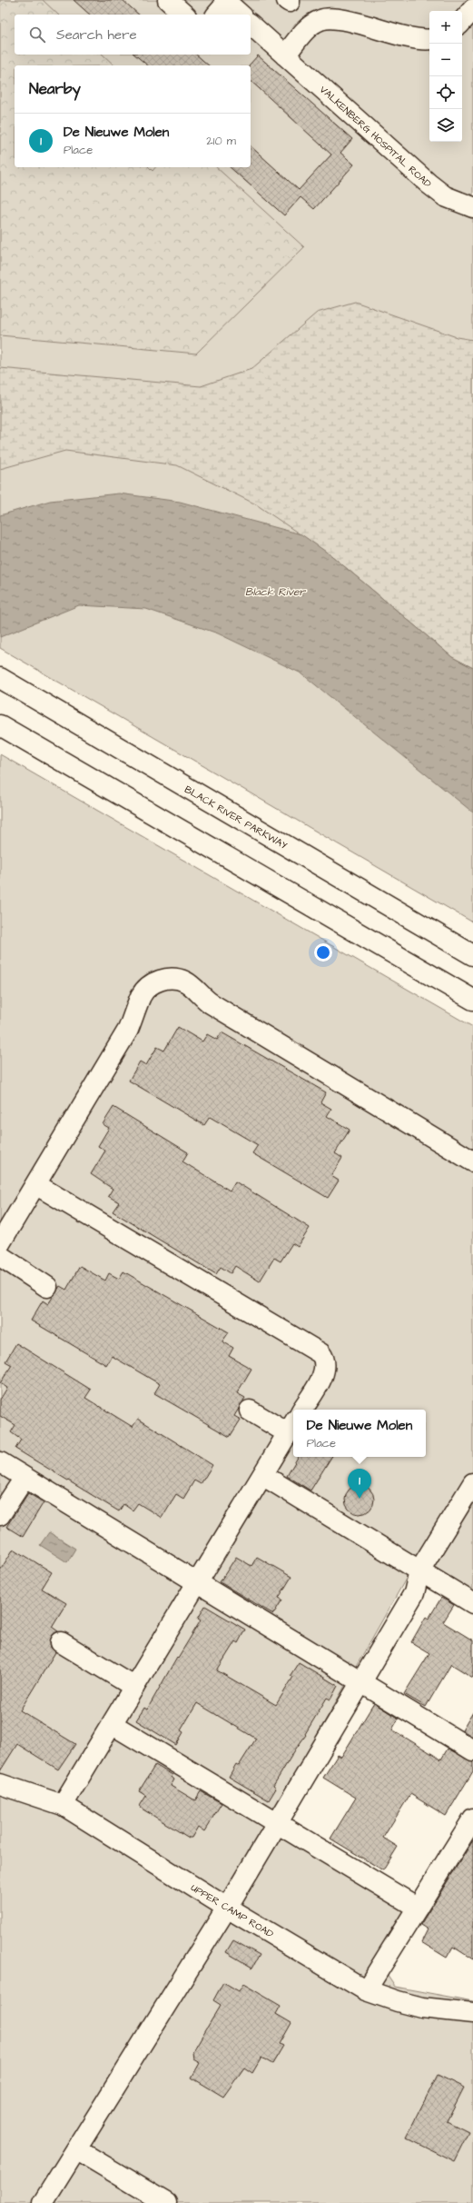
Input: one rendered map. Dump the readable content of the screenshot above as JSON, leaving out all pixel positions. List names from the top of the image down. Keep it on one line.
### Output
{"streets":{"main road":["VALKENBERG HOSPITAL ROAD","BLACK RIVER PARKWAY","UPPER CAMP ROAD"]},"water":["Black River"],"page":{"map_buttons":["+","−"],"search":"Search here","heading":"Nearby","list":[{"mark":"1","name":"De Nieuwe Molen","note":"Place","value":"210 m"}],"popup":["De Nieuwe Molen","Place"],"pins":"1"}}
